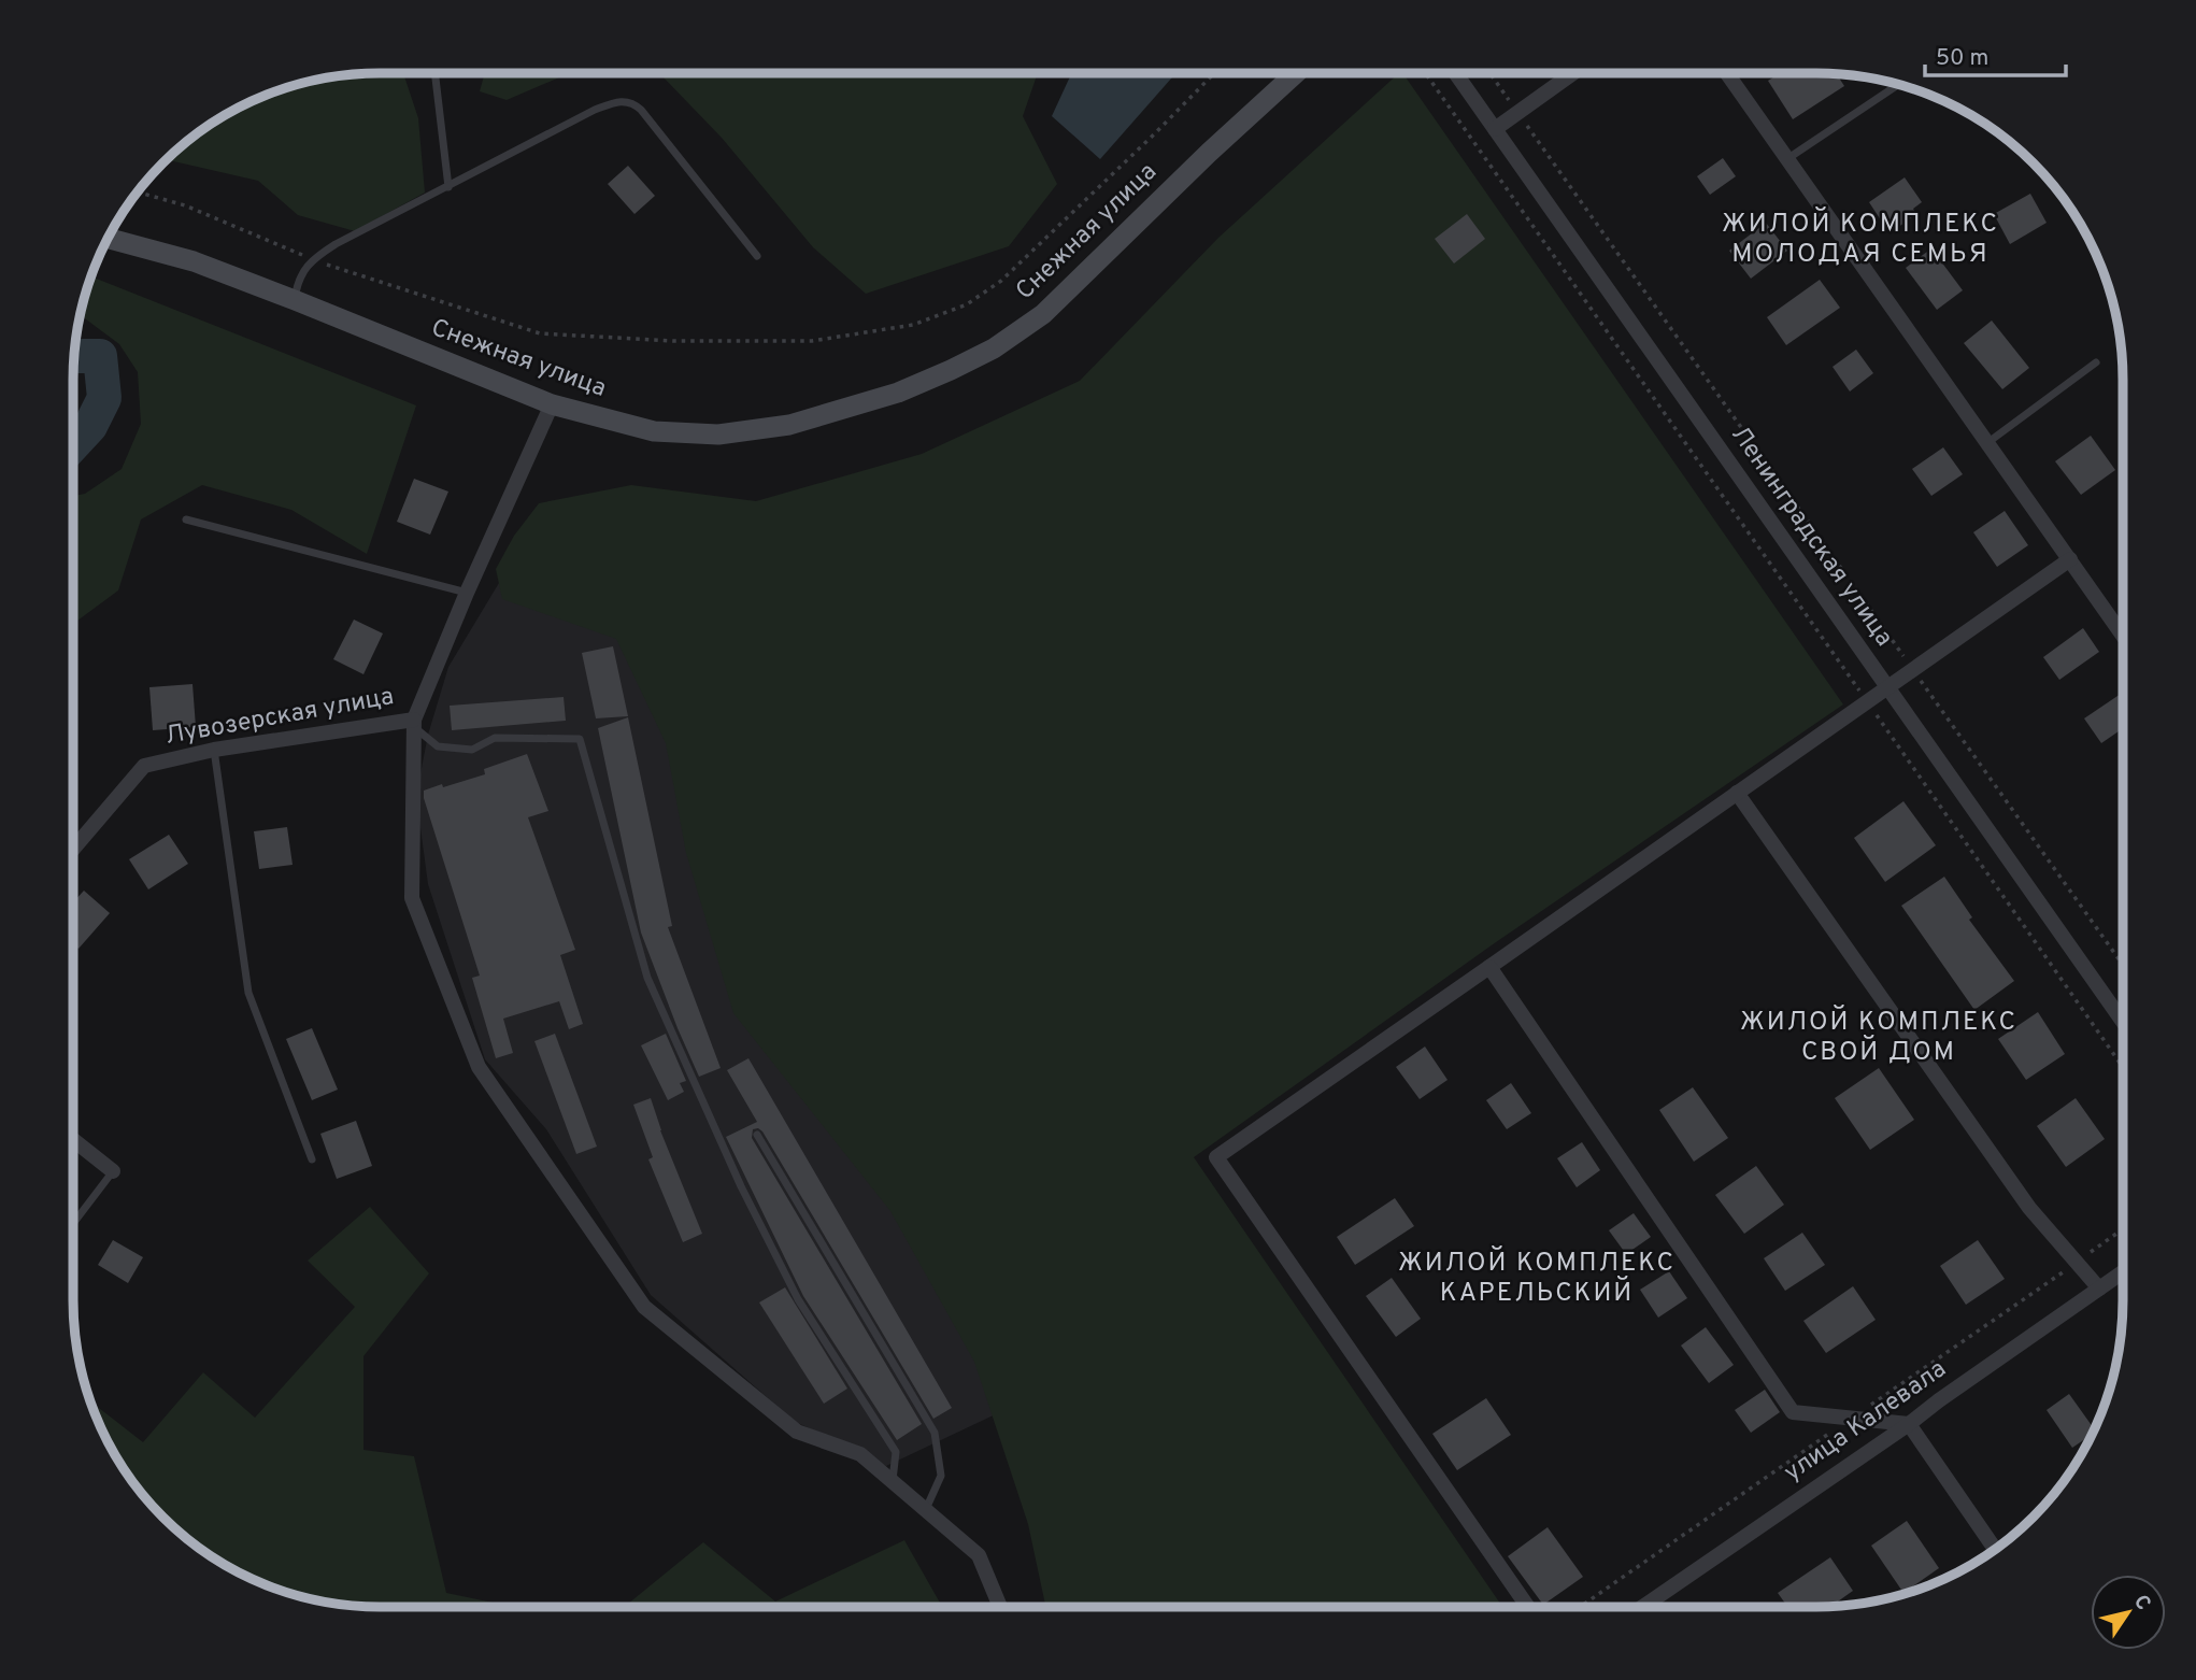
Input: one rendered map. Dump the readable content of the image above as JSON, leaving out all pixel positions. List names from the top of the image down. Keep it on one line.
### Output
{"streets":{"street":["Снежная улица","Ленинградская улица","Лувозерская улица","улица Калевала"]},"districts":["ЖИЛОЙ КОМПЛЕКС МОЛОДАЯ СЕМЬЯ","ЖИЛОЙ КОМПЛЕКС СВОЙ ДОМ","ЖИЛОЙ КОМПЛЕКС КАРЕЛЬСКИЙ"],"scale_bar":"50 m","north":"top right"}
